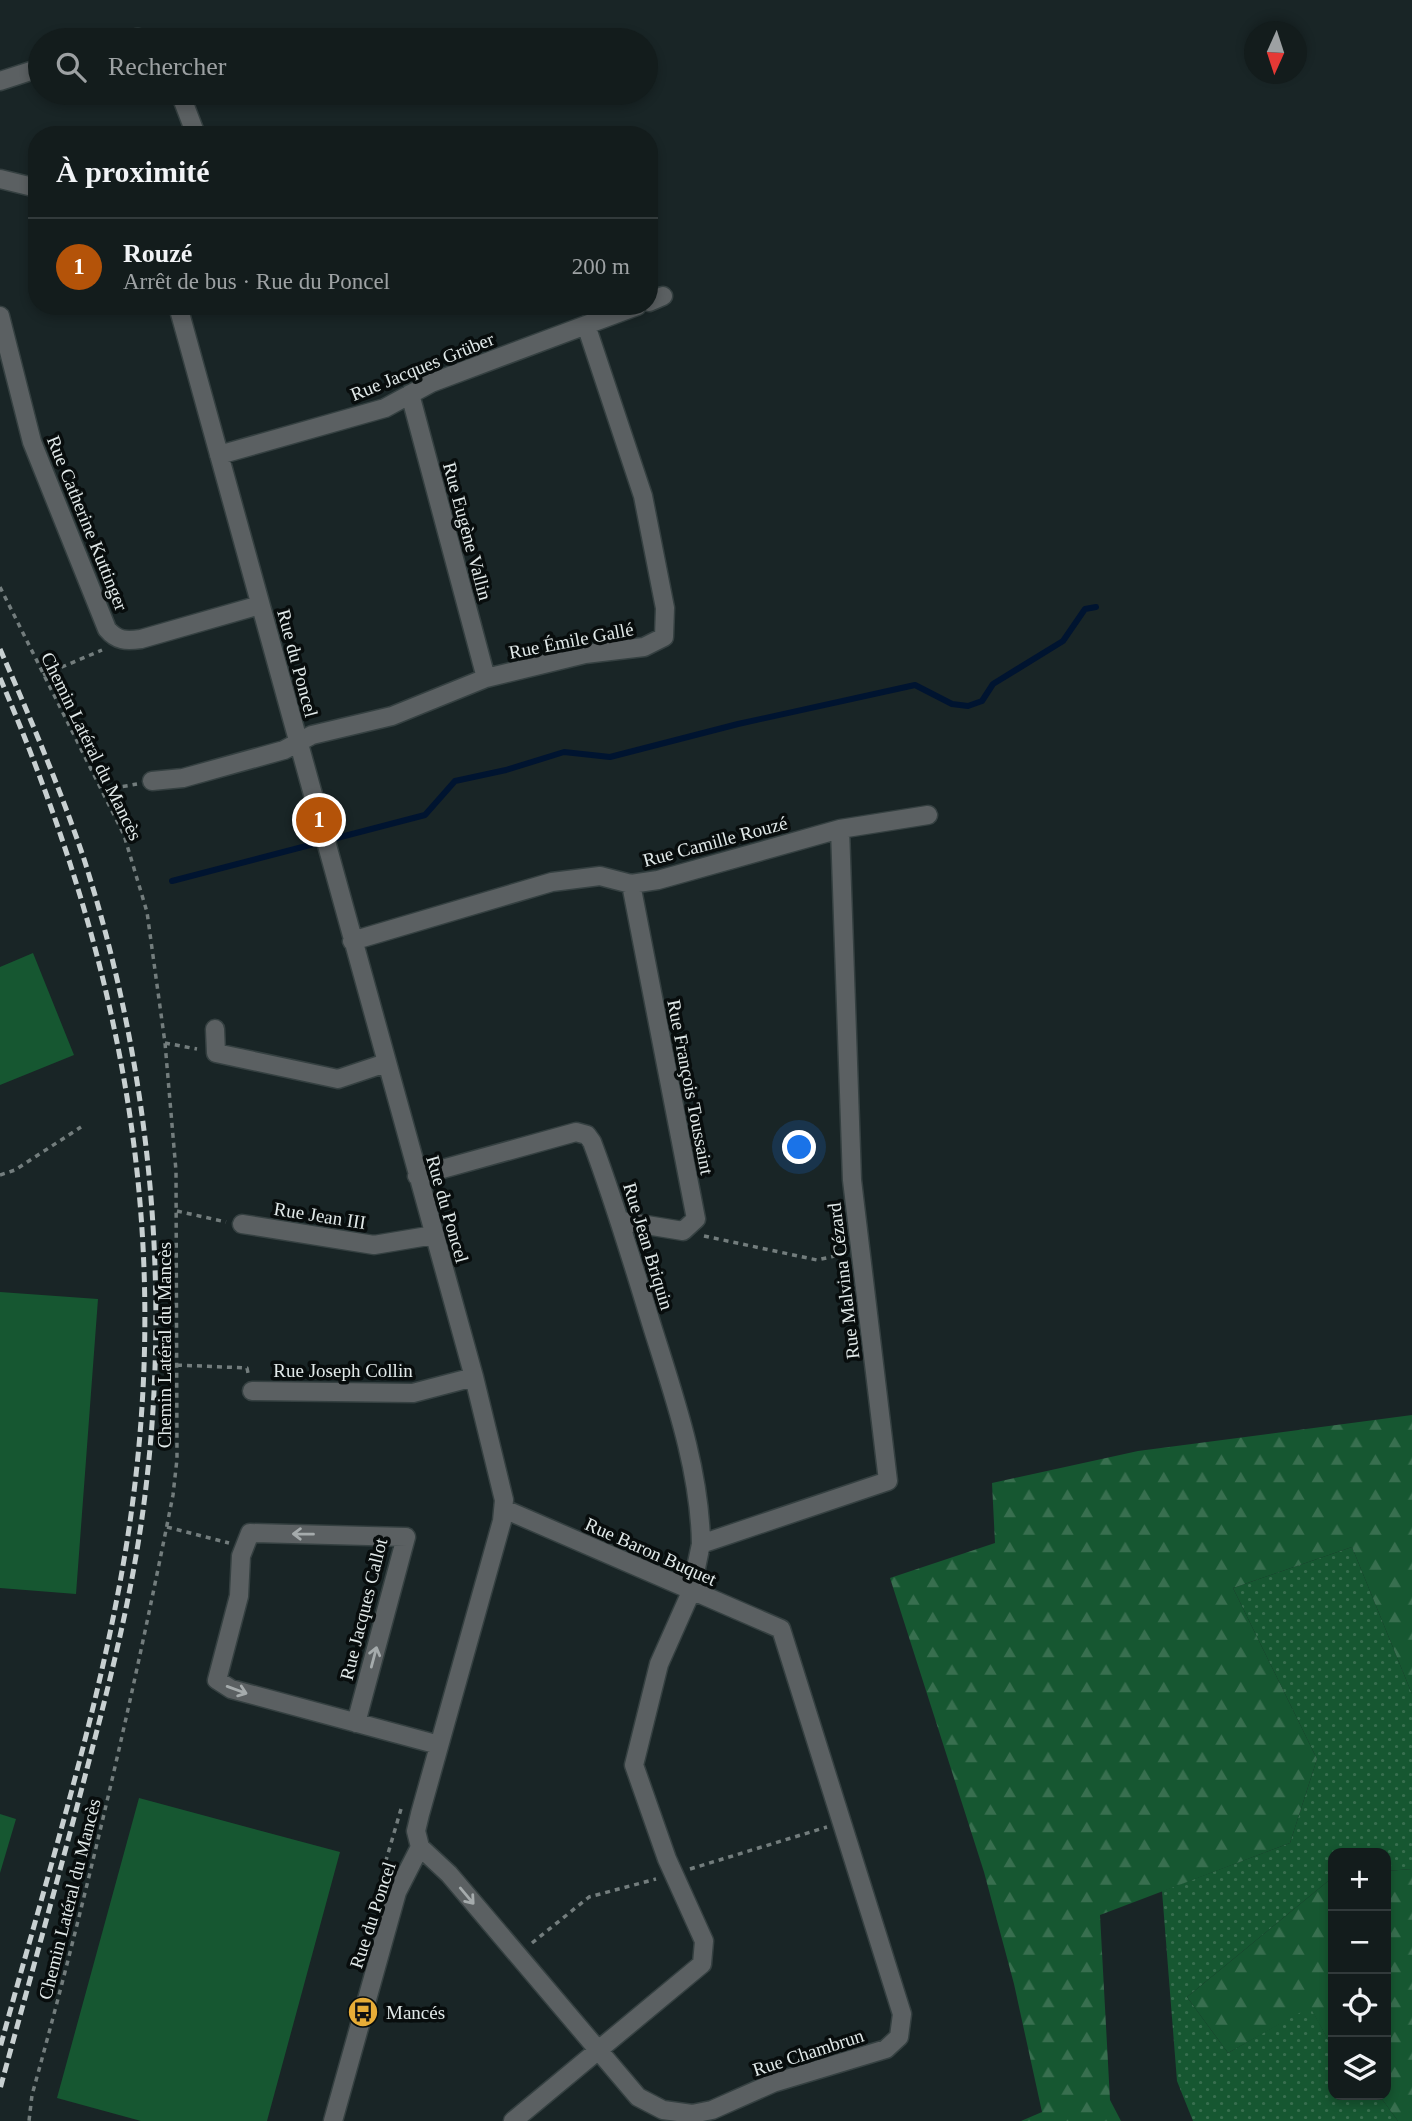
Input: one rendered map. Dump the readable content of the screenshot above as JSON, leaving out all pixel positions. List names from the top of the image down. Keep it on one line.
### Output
{"streets":{"street":["Rue Jacques Grüber","Rue Catherine Kuttinger","Rue Eugène Vallin","Rue Émile Gallé","Rue du Poncel","Rue Camille Rouzé","Rue François Toussaint","Rue Jean III","Rue Jean Briquin","Rue Malvina Cézard","Rue Joseph Collin","Rue Baron Buquet","Rue Jacques Callot","Rue Chambrun"],"path":["Chemin Latéral du Mancès"]},"crossings":[["Rue Jacques Grüber","Rue Eugène Vallin"],["Rue Jacques Grüber","Rue Émile Gallé"],["Rue Jacques Grüber","Rue du Poncel"],["Rue Catherine Kuttinger","Rue du Poncel"],["Rue Eugène Vallin","Rue Émile Gallé"],["Rue Émile Gallé","Rue du Poncel"],["Rue du Poncel","Rue Camille Rouzé"],["Rue du Poncel","Rue Jean III"],["Rue du Poncel","Rue Jean Briquin"],["Rue du Poncel","Rue Joseph Collin"],["Rue du Poncel","Rue Baron Buquet"],["Rue du Poncel","Rue Chambrun"],["Rue Camille Rouzé","Rue François Toussaint"],["Rue Camille Rouzé","Rue Malvina Cézard"],["Rue Jean Briquin","Rue Malvina Cézard"],["Rue Baron Buquet","Rue Chambrun"]],"places":{"bus stop":["Mancés"]},"north":"bottom","page":{"search":"Rechercher","heading":"À proximité","list":[{"mark":"1","name":"Rouzé","note":"Arrêt de bus · Rue du Poncel","value":"200 m"}],"pins":"1","map_buttons":["+","−"]}}
